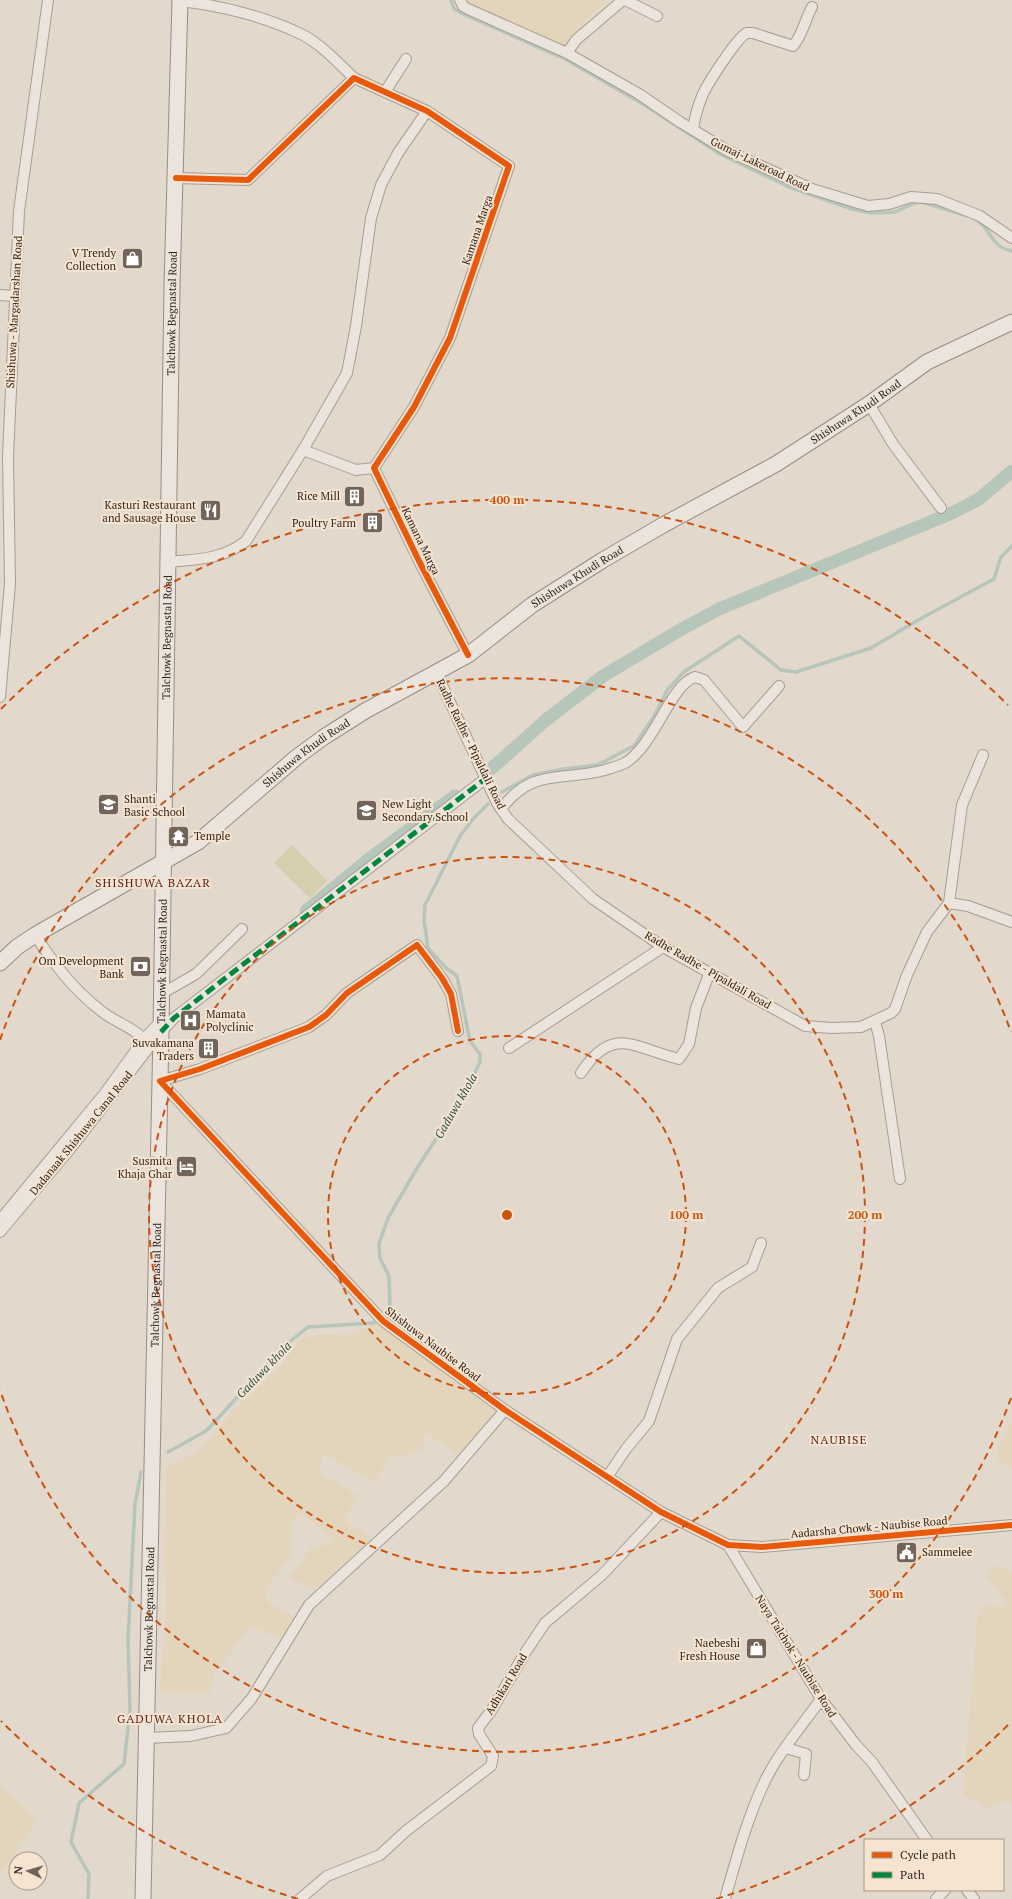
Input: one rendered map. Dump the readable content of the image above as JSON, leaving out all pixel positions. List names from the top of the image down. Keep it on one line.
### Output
{"streets":{"main road":["Talchowk Begnastal Road","Shishuwa Khudi Road"],"street":["Gumaj-Lakeroad Road","Kamana Marga","Shishuwa - Margadarshan Road","Radhe Radhe - Pipaldali Road","Dadanaak Shishuwa Canal Road","Shishuwa Naubise Road","Aadarsha Chowk - Naubise Road","Naya Talchok - Naubise Road","Adhikari Road"]},"crossings":[["Kamana Marga","Talchowk Begnastal Road"],["Kamana Marga","Shishuwa Khudi Road"],["Talchowk Begnastal Road","Shishuwa Khudi Road"],["Talchowk Begnastal Road","Dadanaak Shishuwa Canal Road"],["Talchowk Begnastal Road","Shishuwa Naubise Road"],["Shishuwa Khudi Road","Radhe Radhe - Pipaldali Road"],["Shishuwa Naubise Road","Aadarsha Chowk - Naubise Road"],["Shishuwa Naubise Road","Naya Talchok - Naubise Road"],["Shishuwa Naubise Road","Adhikari Road"],["Aadarsha Chowk - Naubise Road","Naya Talchok - Naubise Road"]],"districts":["SHISHUWA BAZAR","NAUBISE","GADUWA KHOLA"],"water":["Gaduwa khola"],"places":{"shop":["V Trendy Collection","Naebeshi Fresh House"],"building":["Rice Mill","Poultry Farm","Suvakamana Traders"],"restaurant":["Kasturi Restaurant and Sausage House"],"school or university":["Shanti Basic School","New Light Secondary School"],"temple":["Temple"],"bank":["Om Development Bank"],"hospital":["Mamata Polyclinic"],"hotel":["Susmita Khaja Ghar"],"public building":["Sammelee"]},"legend":["Cycle path","Path"],"north":"left","rings":["400 m","100 m","200 m","300 m"]}
